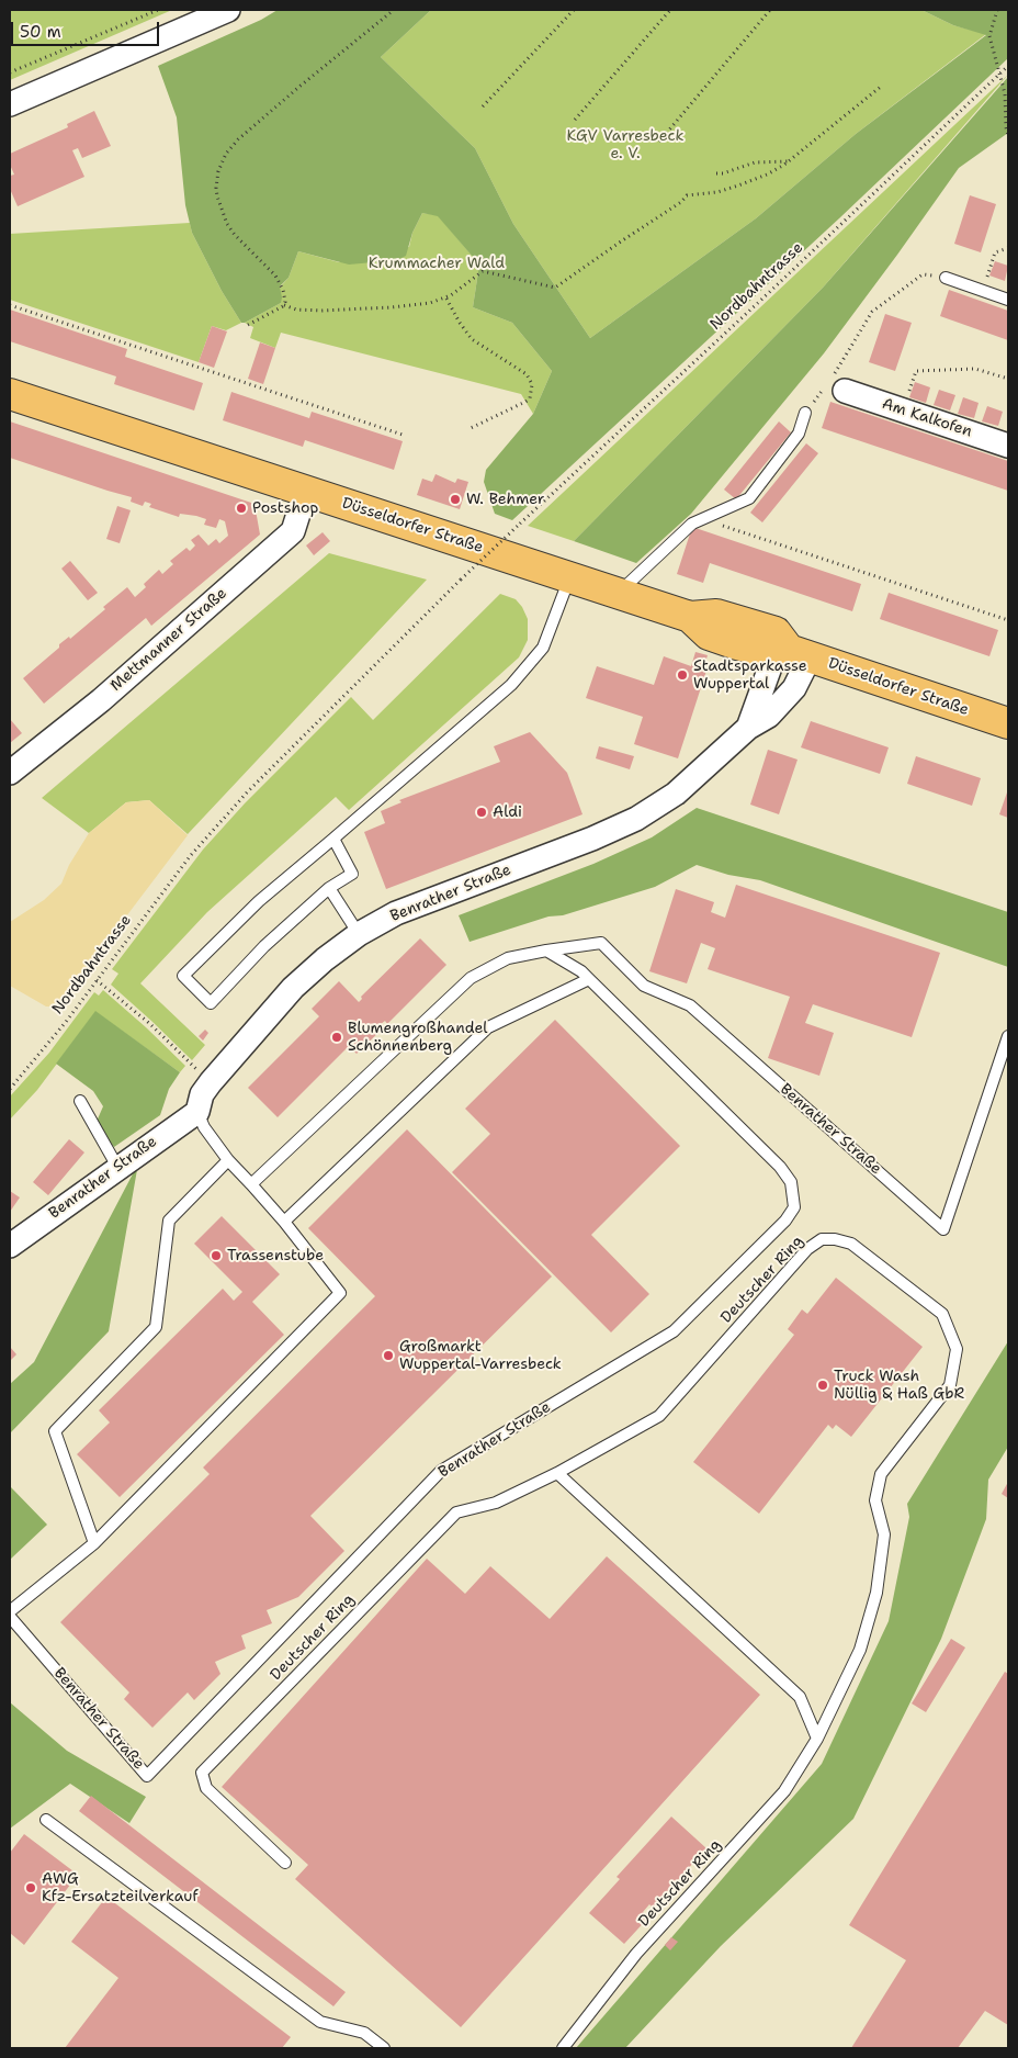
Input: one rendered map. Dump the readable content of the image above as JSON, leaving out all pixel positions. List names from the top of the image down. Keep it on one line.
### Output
{"streets":{"main road":["Düsseldorfer Straße"],"street":["Am Kalkofen","Mettmanner Straße","Benrather Straße"],"lane":["Deutscher Ring"],"path":["Nordbahntrasse"]},"crossings":[["Düsseldorfer Straße","Mettmanner Straße"],["Düsseldorfer Straße","Benrather Straße"]],"parks":["KGV Varresbeck e. V.","Krummacher Wald"],"places":["W. Behmer","Postshop","Stadtsparkasse Wuppertal","Aldi","Blumengroßhandel Schönnenberg","Trassenstube","Großmarkt Wuppertal-Varresbeck","Truck Wash Nüllig & Haß GbR","AWG Kfz-Ersatzteilverkauf"],"scale_bar":"50 m"}
